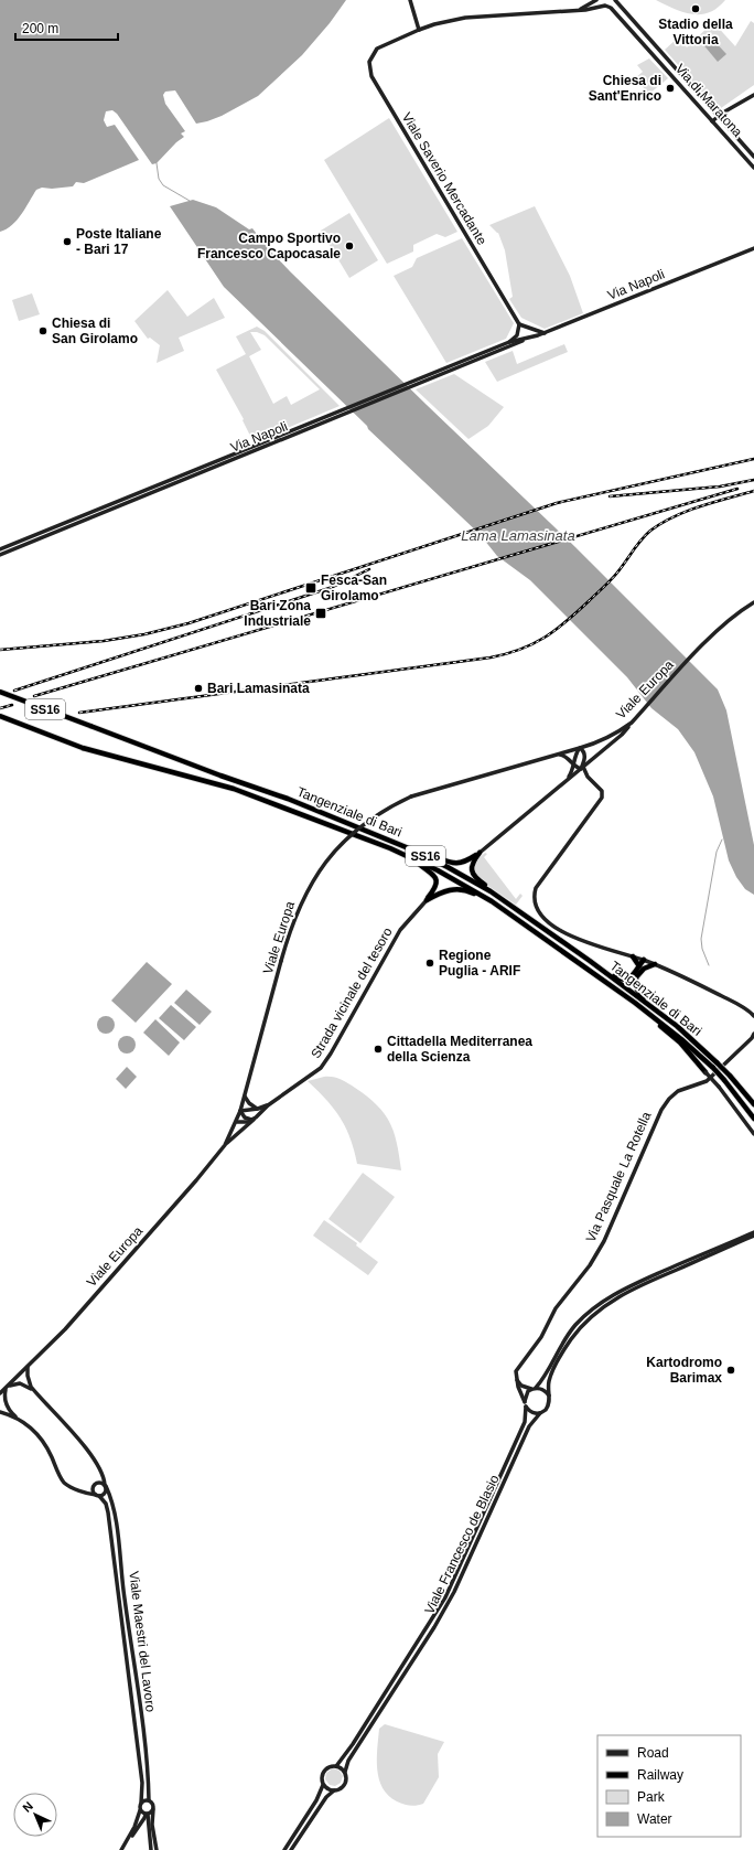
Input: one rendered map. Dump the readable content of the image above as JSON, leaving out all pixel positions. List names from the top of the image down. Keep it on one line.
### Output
{"streets":{"highway":["SS16","Tangenziale di Bari"],"main road":["Via di Maratona","Viale Saverio Mercadante","Via Napoli","Viale Europa","Strada vicinale del tesoro","Via Pasquale La Rotella","Viale Francesco de Blasio","Viale Maestri del Lavoro"]},"water":["Lama Lamasinata"],"places":{"other":["Stadio della Vittoria","Chiesa di Sant'Enrico","Poste Italiane - Bari 17","Campo Sportivo Francesco Capocasale","Chiesa di San Girolamo","Bari Lamasinata","Regione Puglia - ARIF","Cittadella Mediterranea della Scienza","Kartodromo Barimax"],"transit":["Fesca-San Girolamo","Bari Zona Industriale"]},"legend":["Road","Railway","Park","Water"],"scale_bar":"200 m","north":"top left"}
